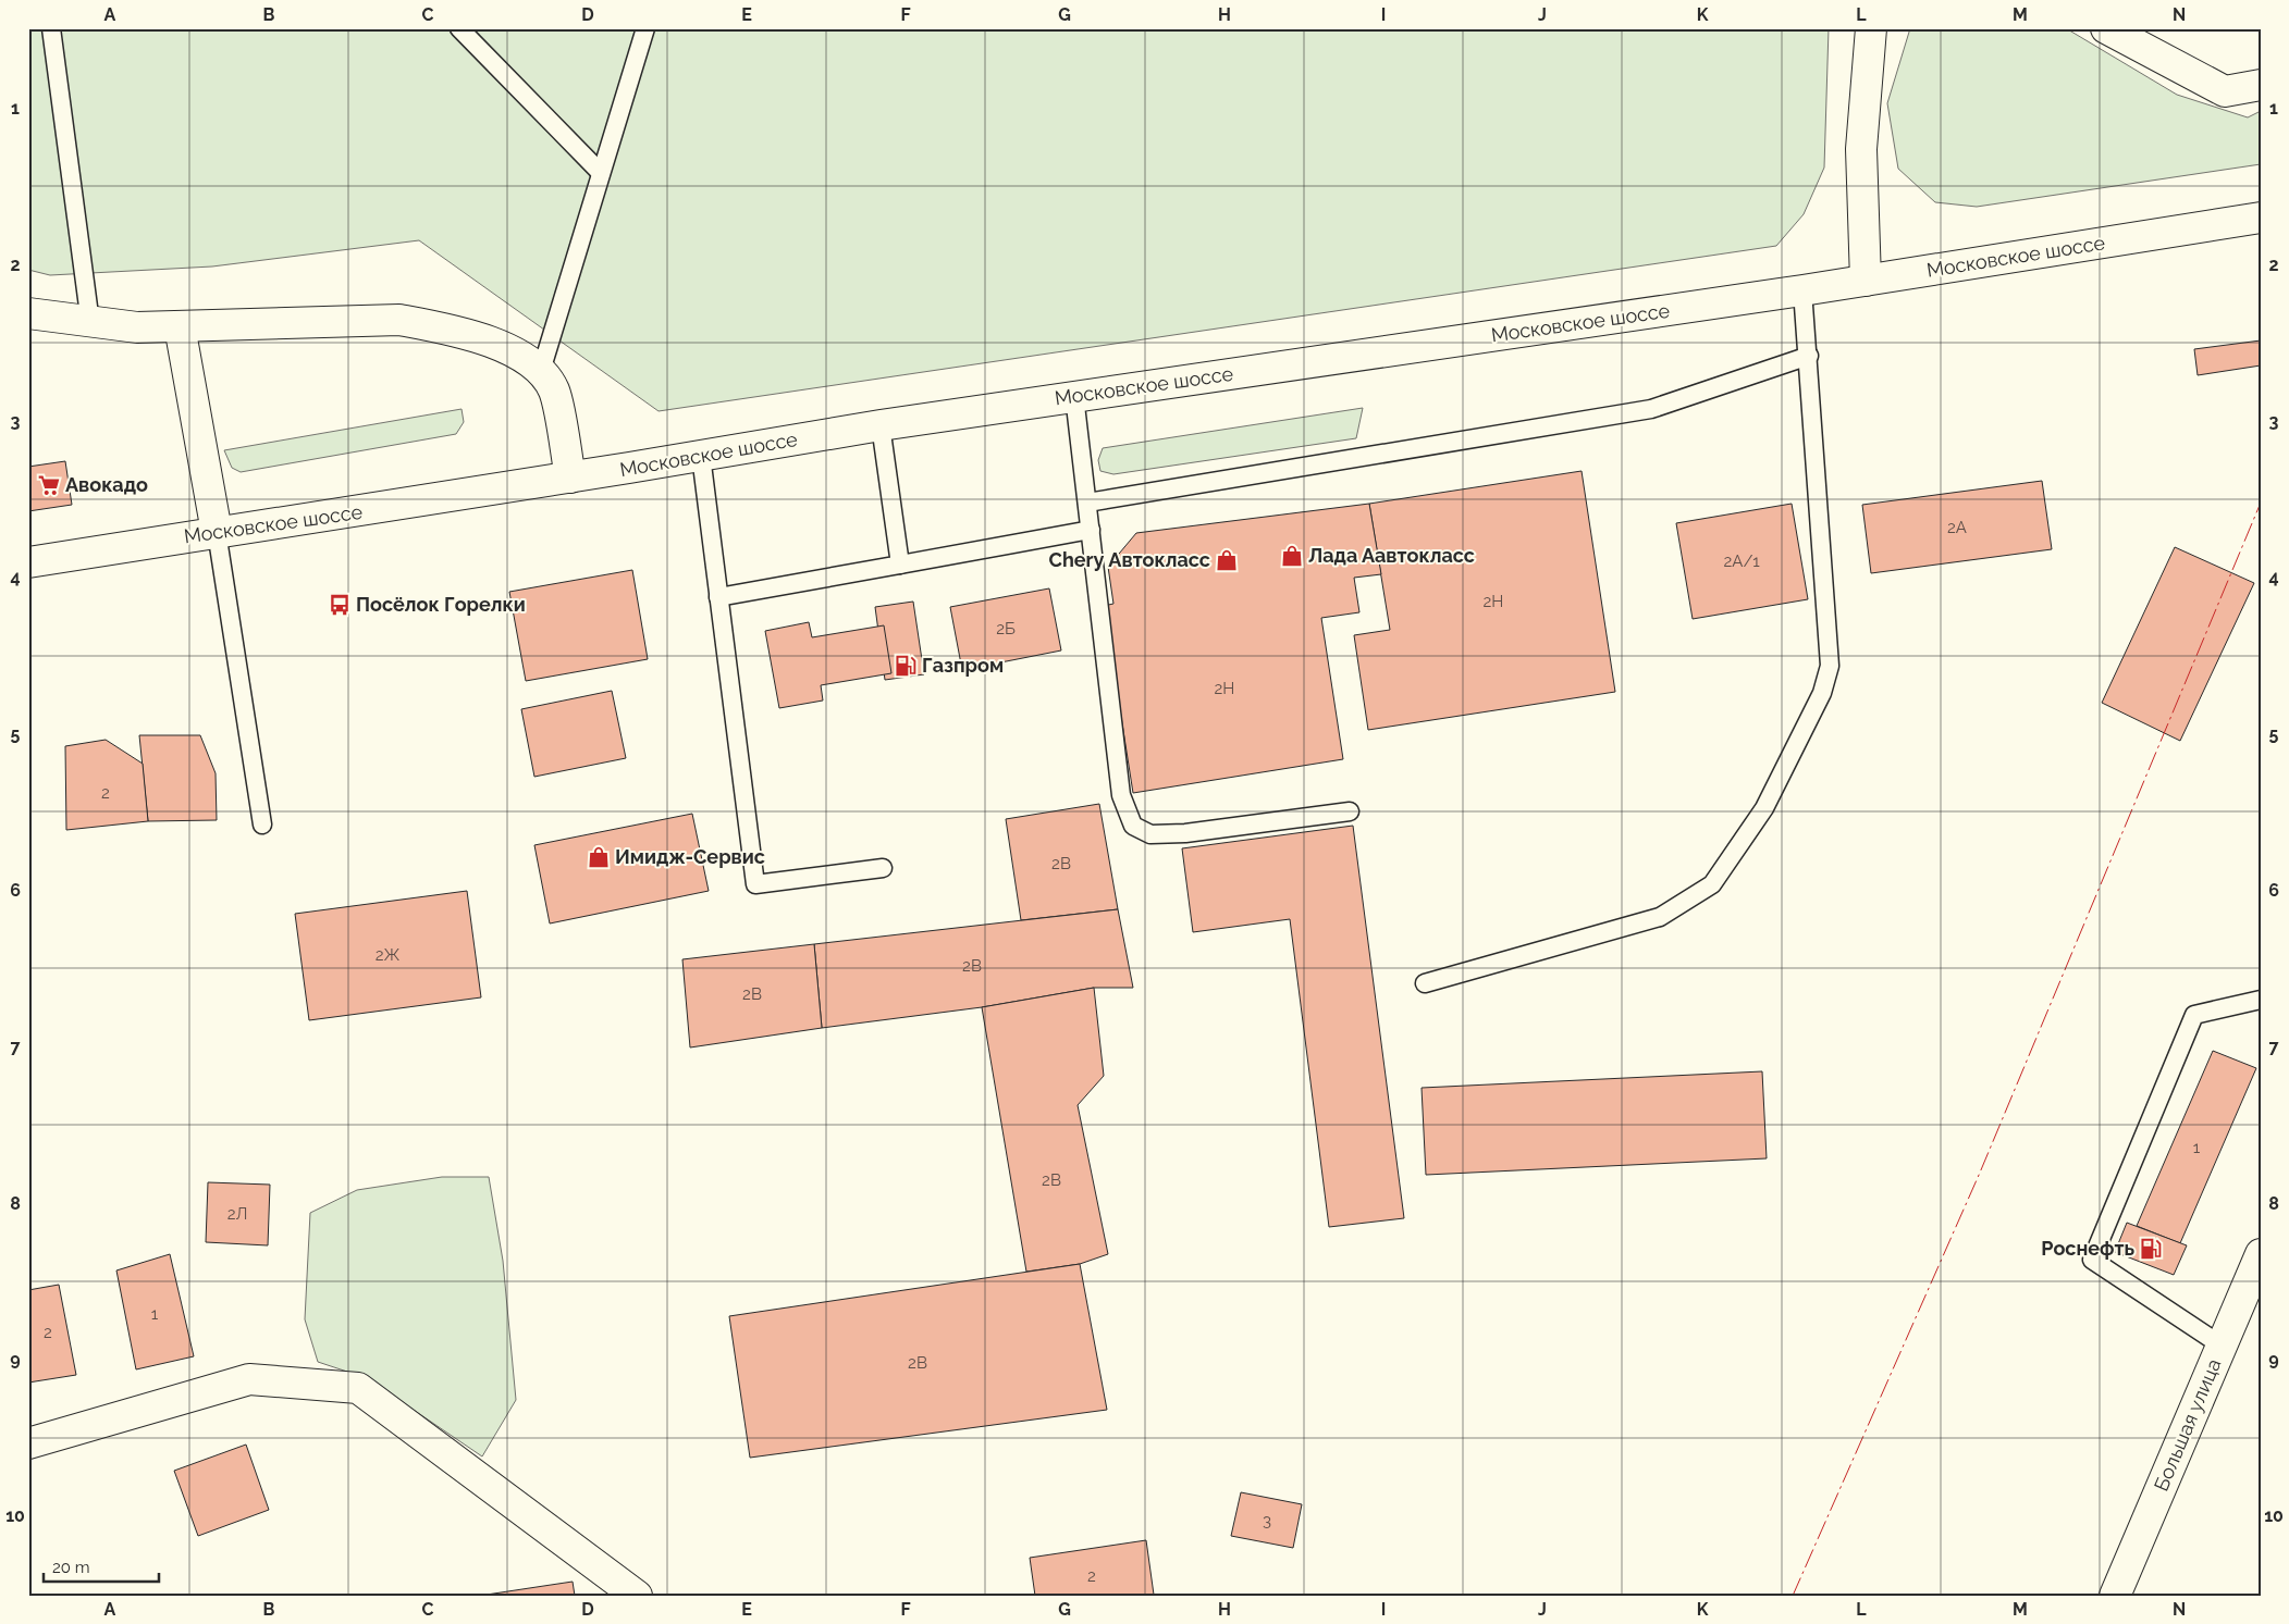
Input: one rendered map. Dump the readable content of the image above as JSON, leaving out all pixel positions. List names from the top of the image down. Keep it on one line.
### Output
{"streets":{"street":["Московское шоссе","Большая улица"]},"places":{"supermarket":["Авокадо"],"shop":["Лада Аавтокласс","Chery Автокласс","Имидж-Сервис"],"bus stop":["Посёлок Горелки"],"fuel station":["Газпром","Роснефть"]},"house_numbers":["2А","2А/1","2Н","2Б","2Н","2","2В","2Ж","2В","2В","1","2В","2Л","1","2","2В","3","2"],"scale_bar":"20 m","grid":{"columns":["A","B","C","D","E","F","G","H","I","J","K","L","M","N"],"rows":["1","2","3","4","5","6","7","8","9","10"]}}
